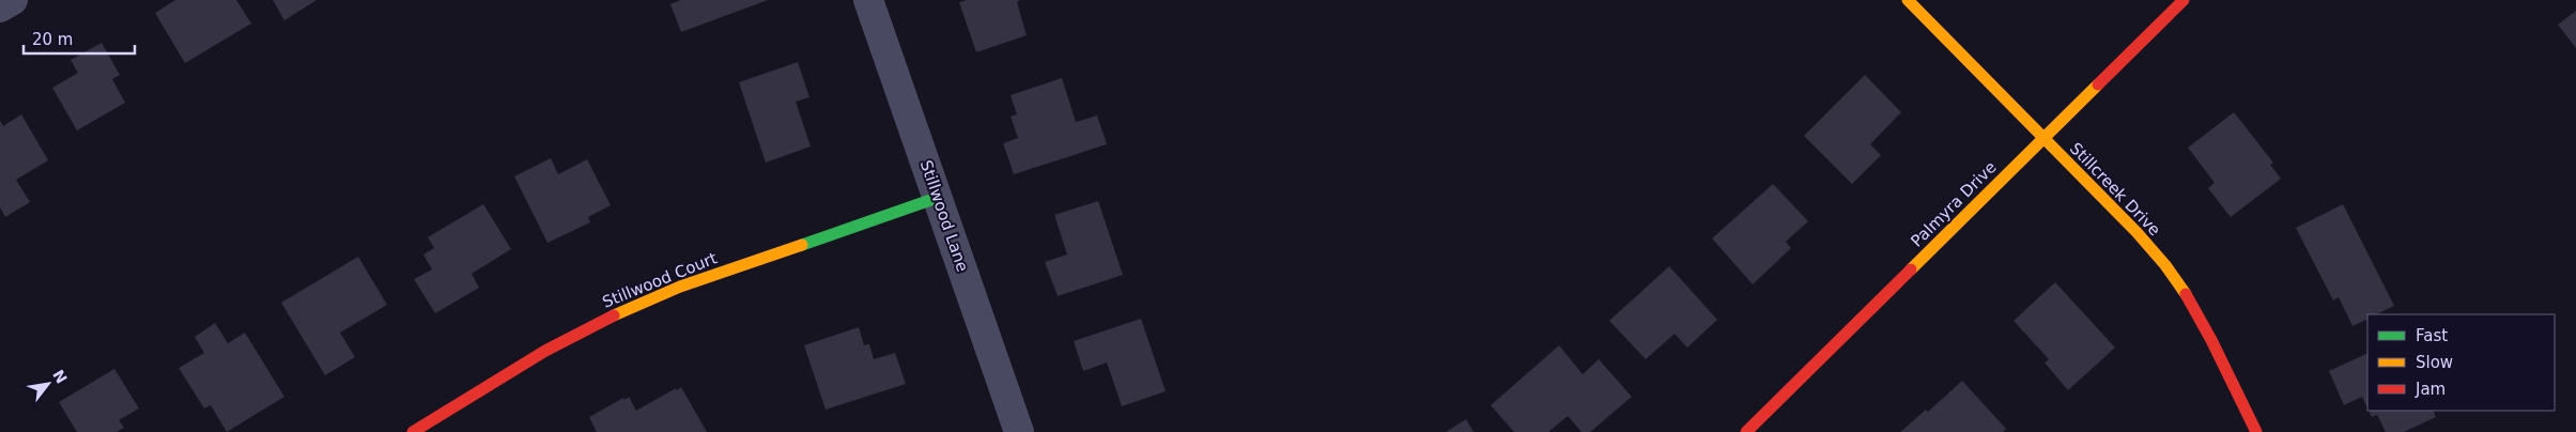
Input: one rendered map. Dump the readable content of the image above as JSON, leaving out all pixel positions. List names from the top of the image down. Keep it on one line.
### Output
{"streets":{"street":["Stillcreek Drive","Palmyra Drive","Stillwood Lane","Stillwood Court"]},"crossings":[["Stillcreek Drive","Palmyra Drive"],["Stillwood Lane","Stillwood Court"]],"legend":["Fast","Slow","Jam"],"scale_bar":"20 m","north":"top right"}
